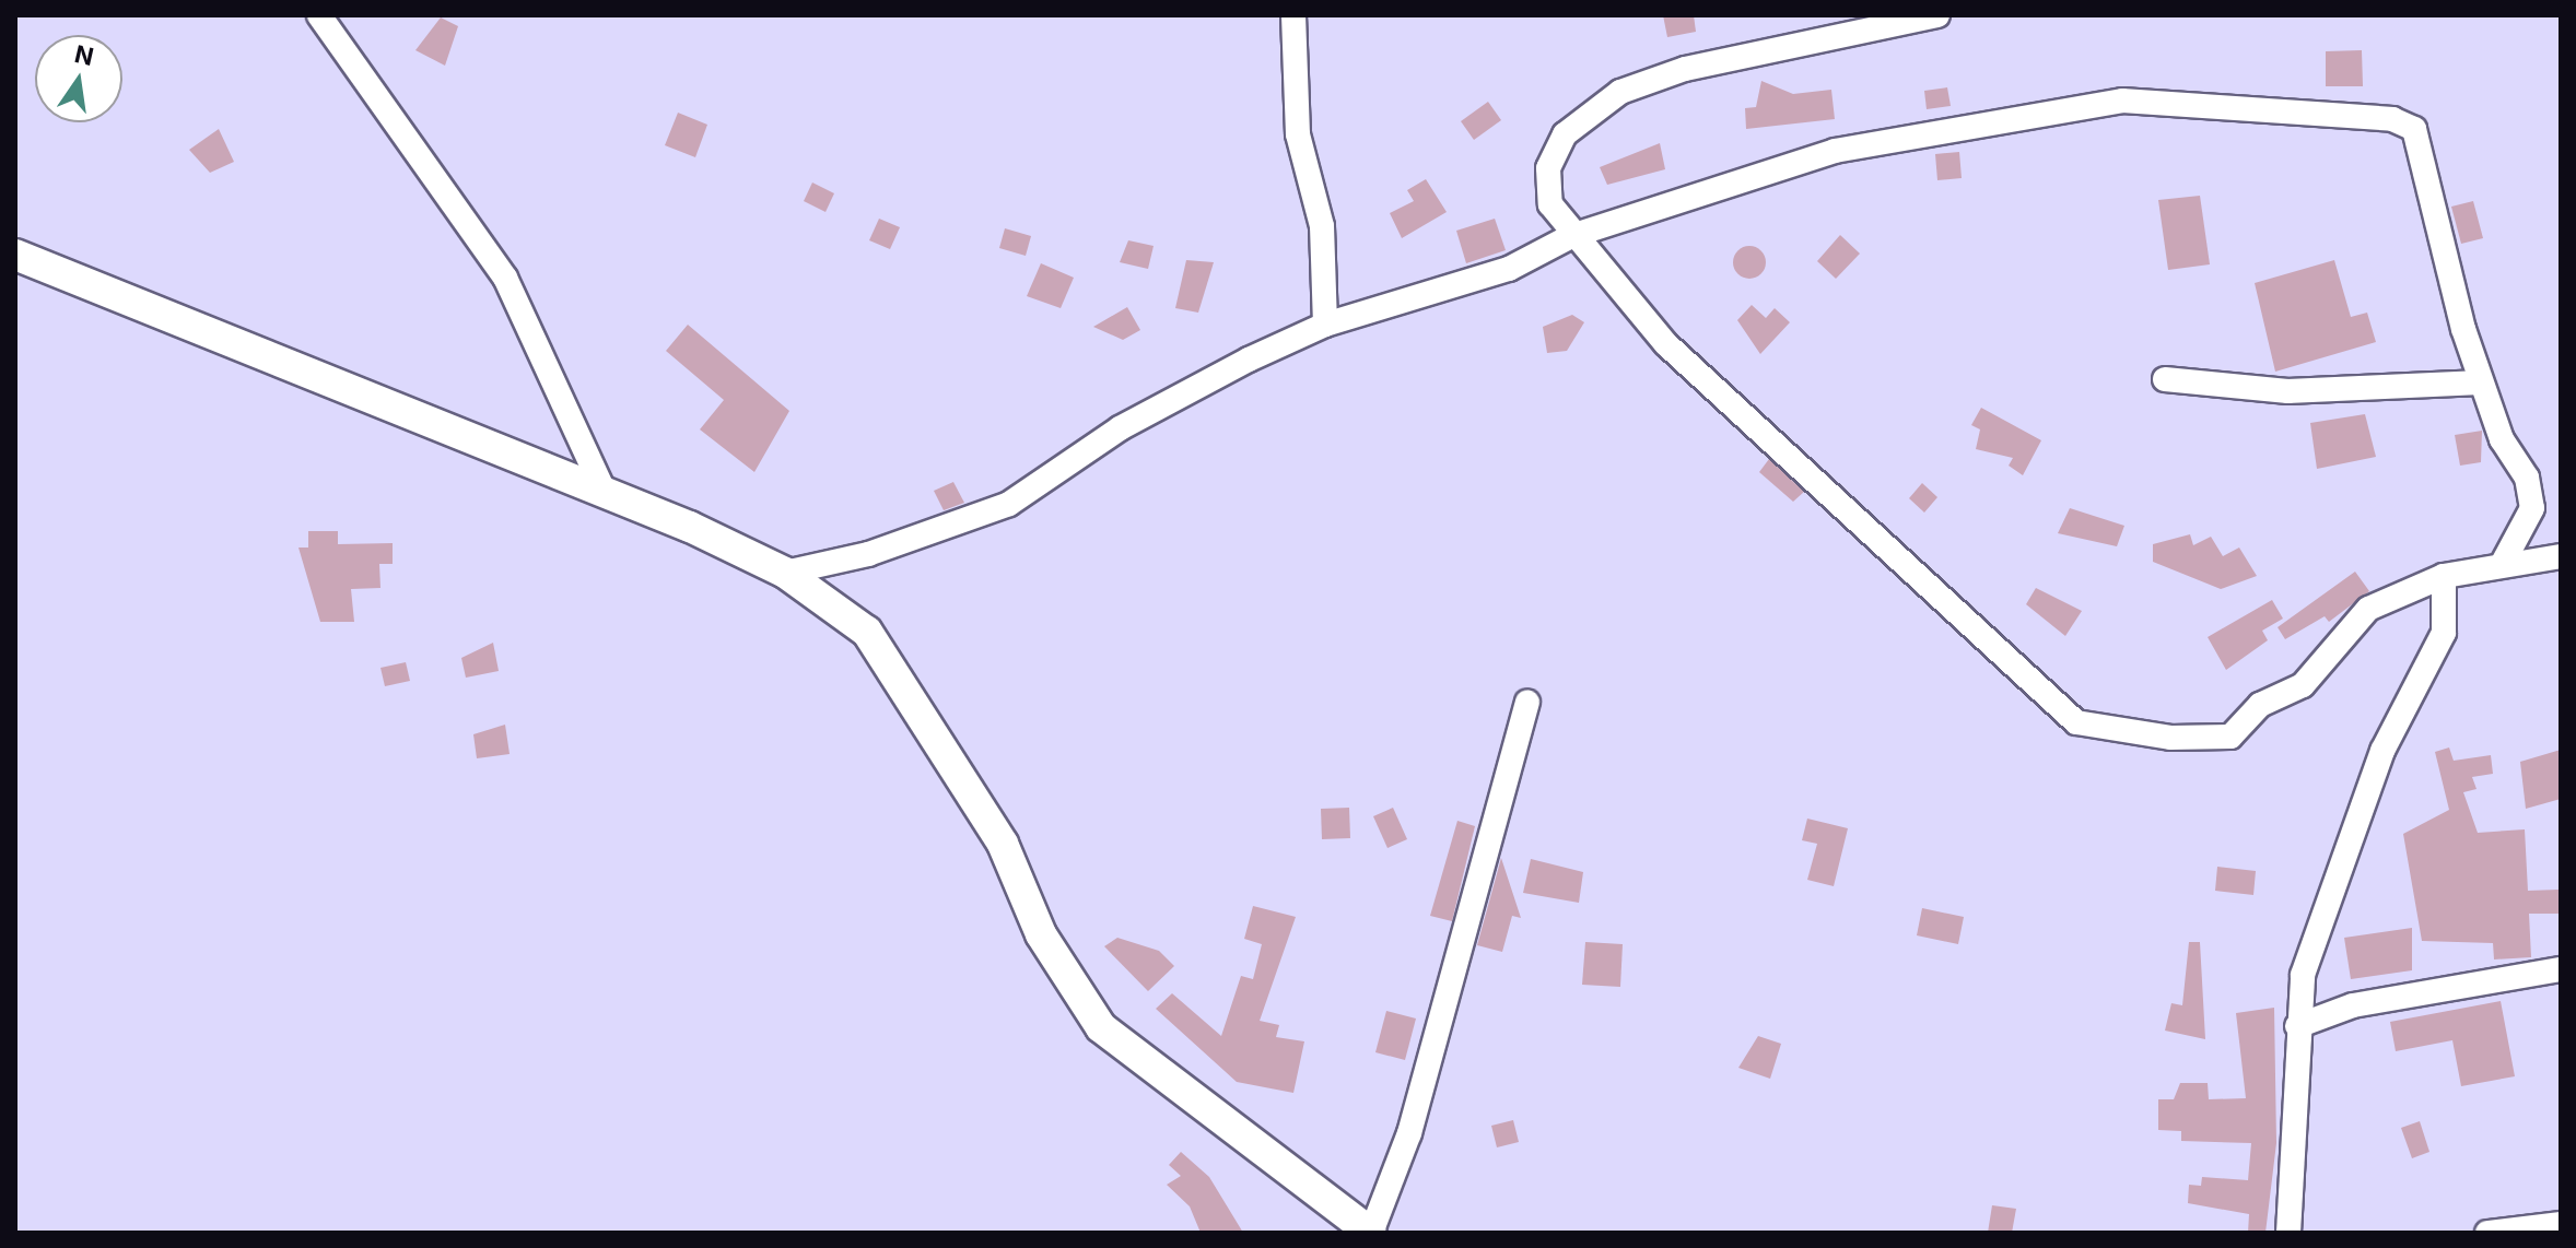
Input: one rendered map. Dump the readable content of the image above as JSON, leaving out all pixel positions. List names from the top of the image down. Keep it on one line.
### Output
{"north":"top"}
